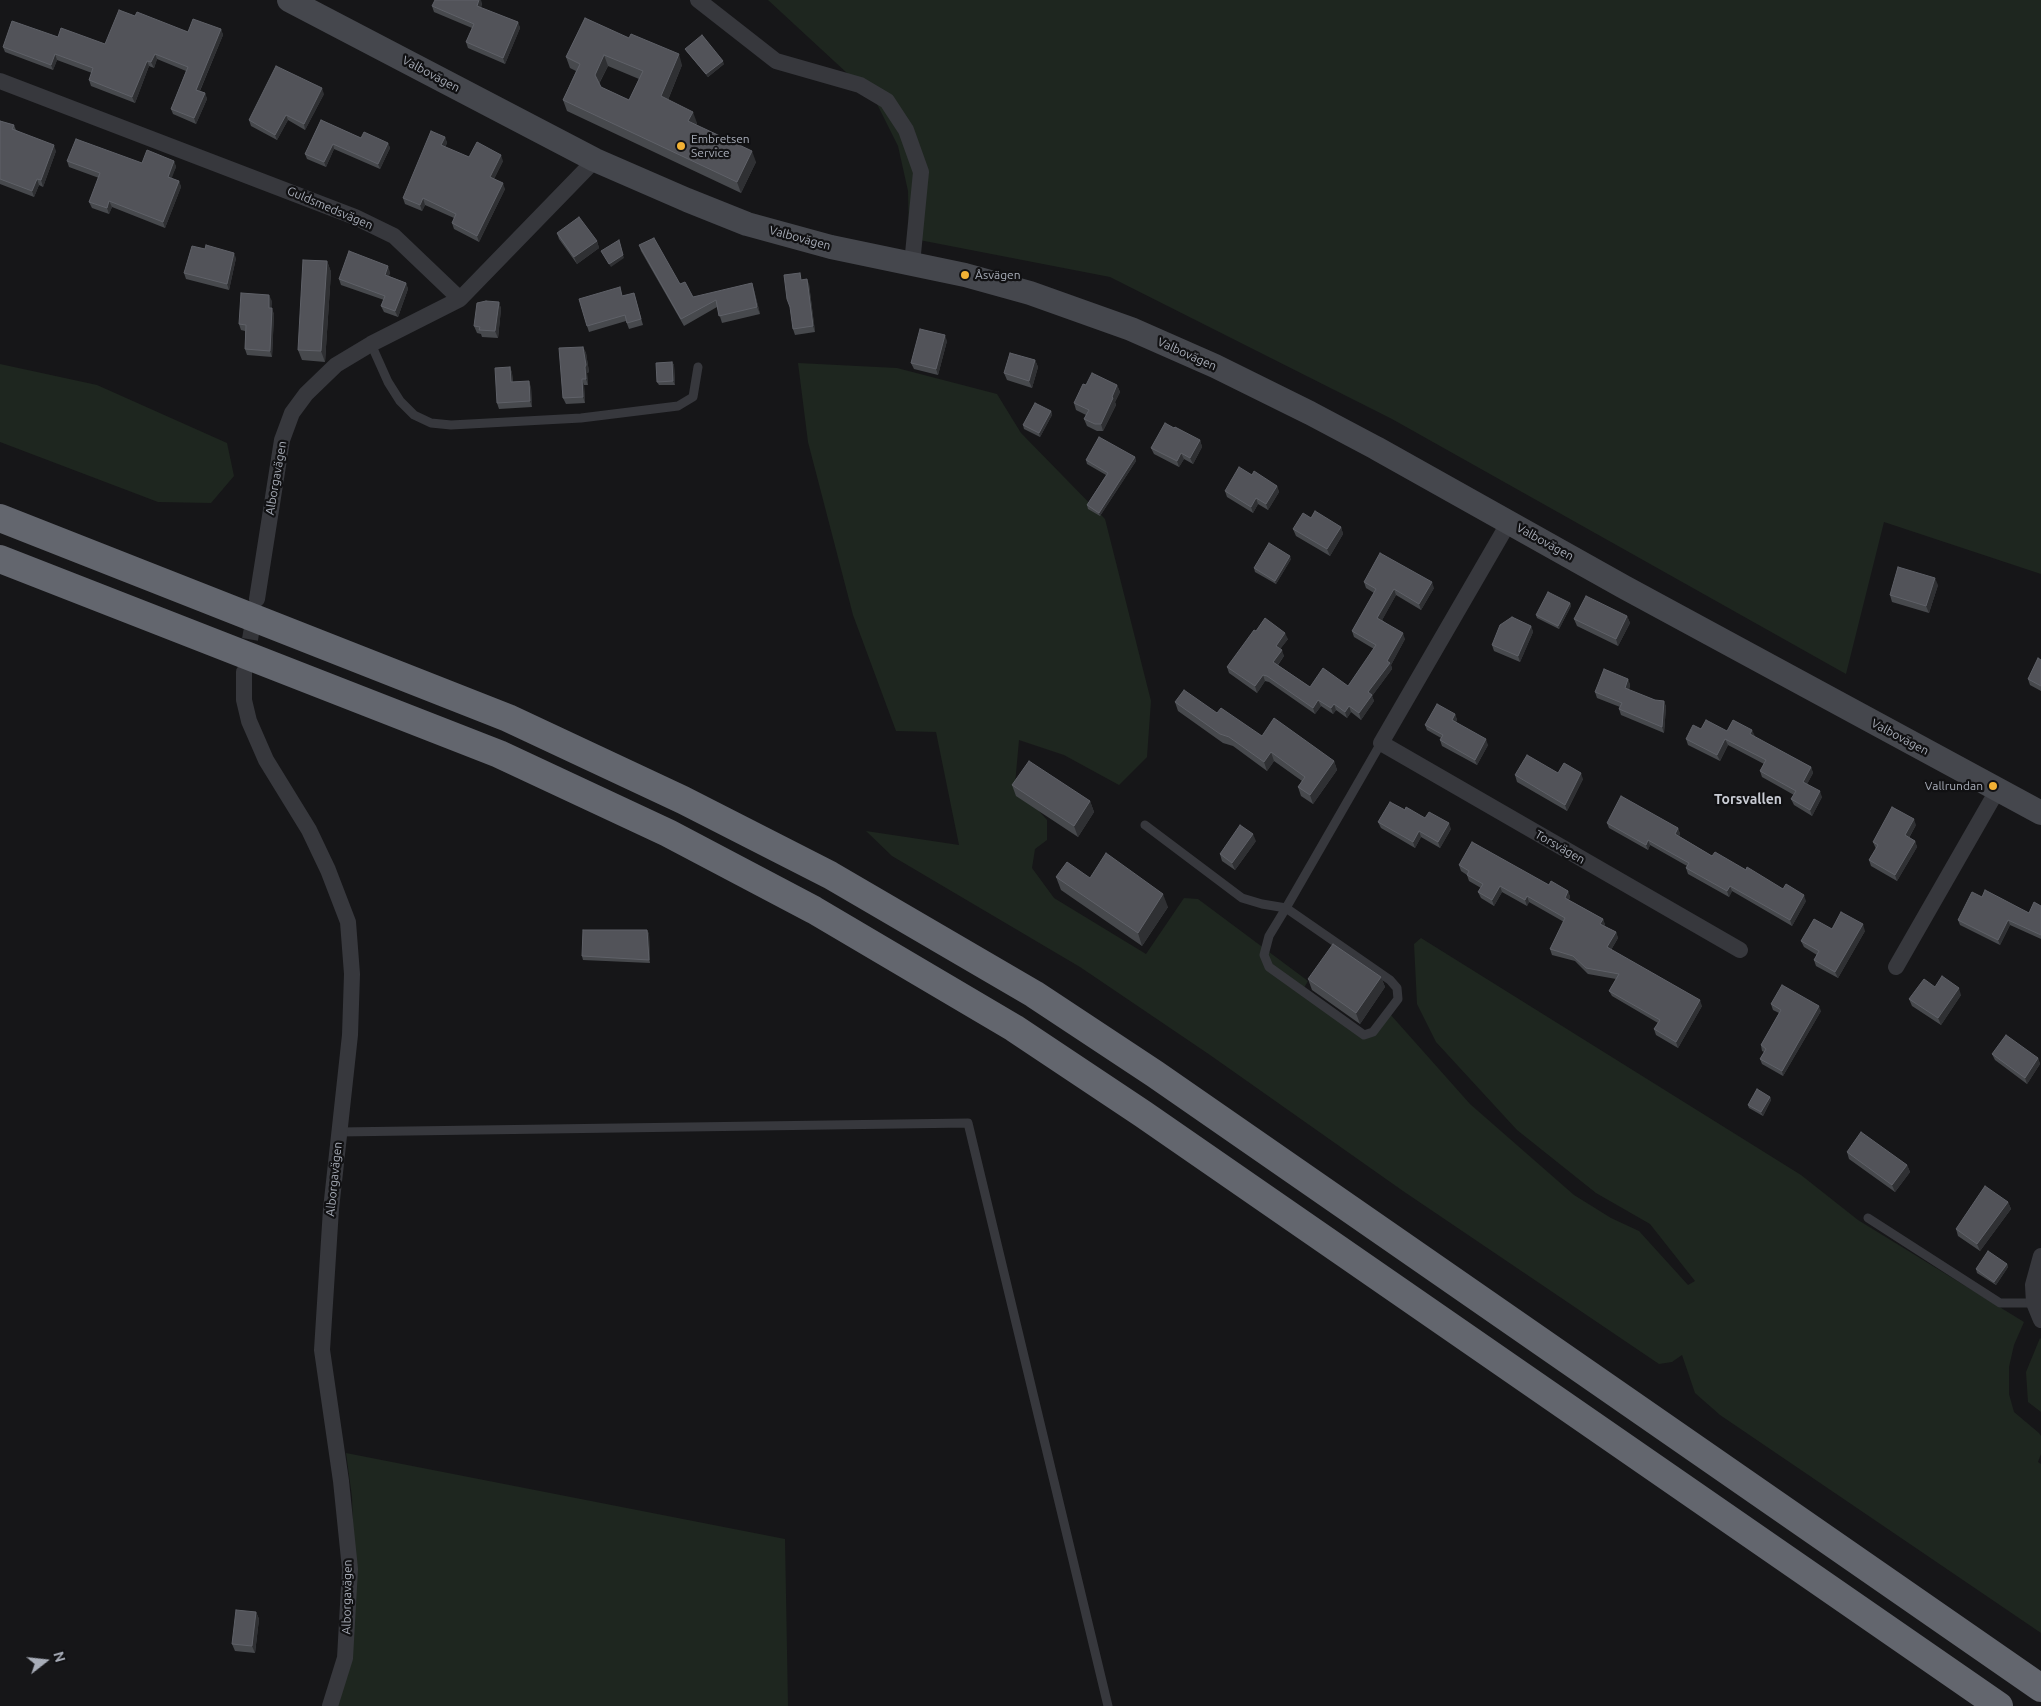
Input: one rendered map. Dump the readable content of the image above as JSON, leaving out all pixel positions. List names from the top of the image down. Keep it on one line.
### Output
{"streets":{"main road":["Valbovägen"],"street":["Guldsmedsvägen","Alborgavägen","Torsvägen"]},"crossings":[["Guldsmedsvägen","Alborgavägen"]],"districts":["Torsvallen"],"places":["Embretsen Service","Åsvägen","Vallrundan"],"north":"right"}
